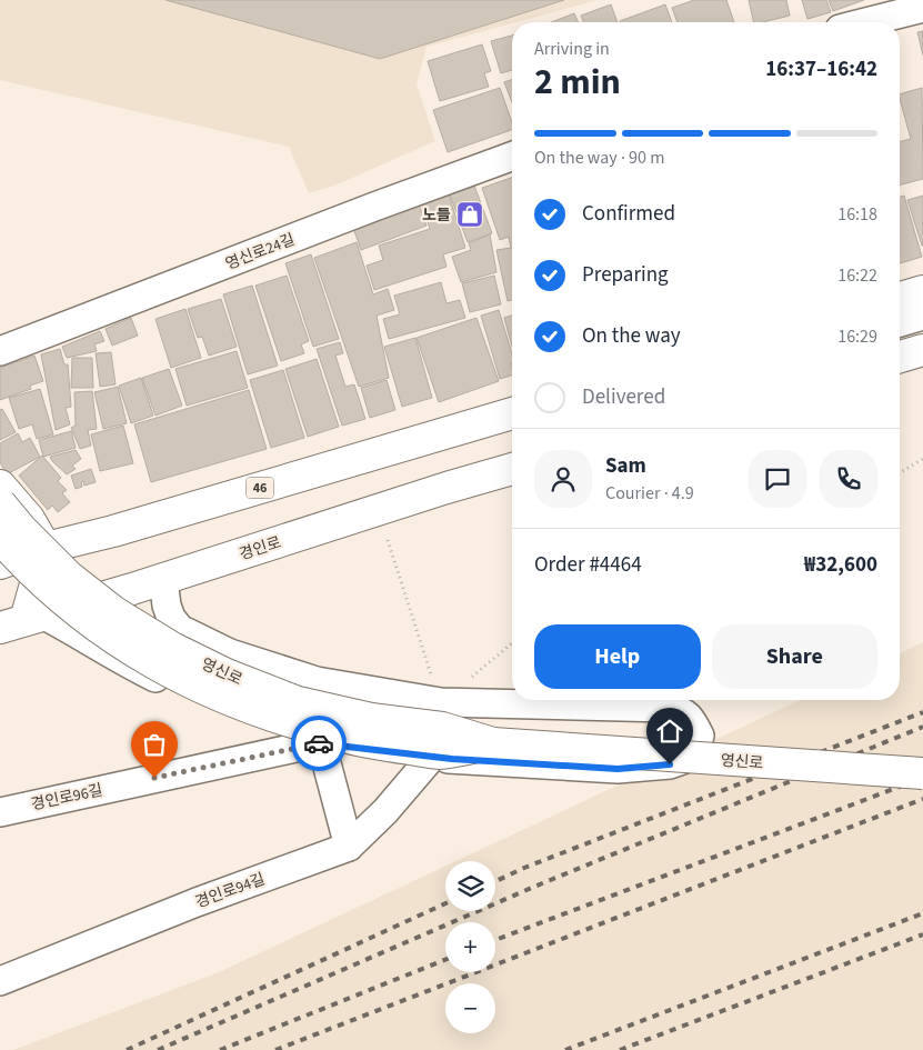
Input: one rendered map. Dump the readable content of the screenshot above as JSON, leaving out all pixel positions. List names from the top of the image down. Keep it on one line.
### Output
{"streets":{"main road":["46","경인로","영신로"],"street":["영신로24길","경인로96길","경인로94길"]},"places":{"shop":["노들"]},"page":{"heading":["2 min","Arriving in","16:37–16:42"],"panel":["Sam","Courier · 4.9","Order #4464","₩32,600"],"bar":"On the way · 90 m","list":[["Confirmed","16:18"],["Preparing","16:22"],["On the way","16:29"],"Delivered"],"buttons":["Help","Share"],"map_buttons":["+","−"]}}
